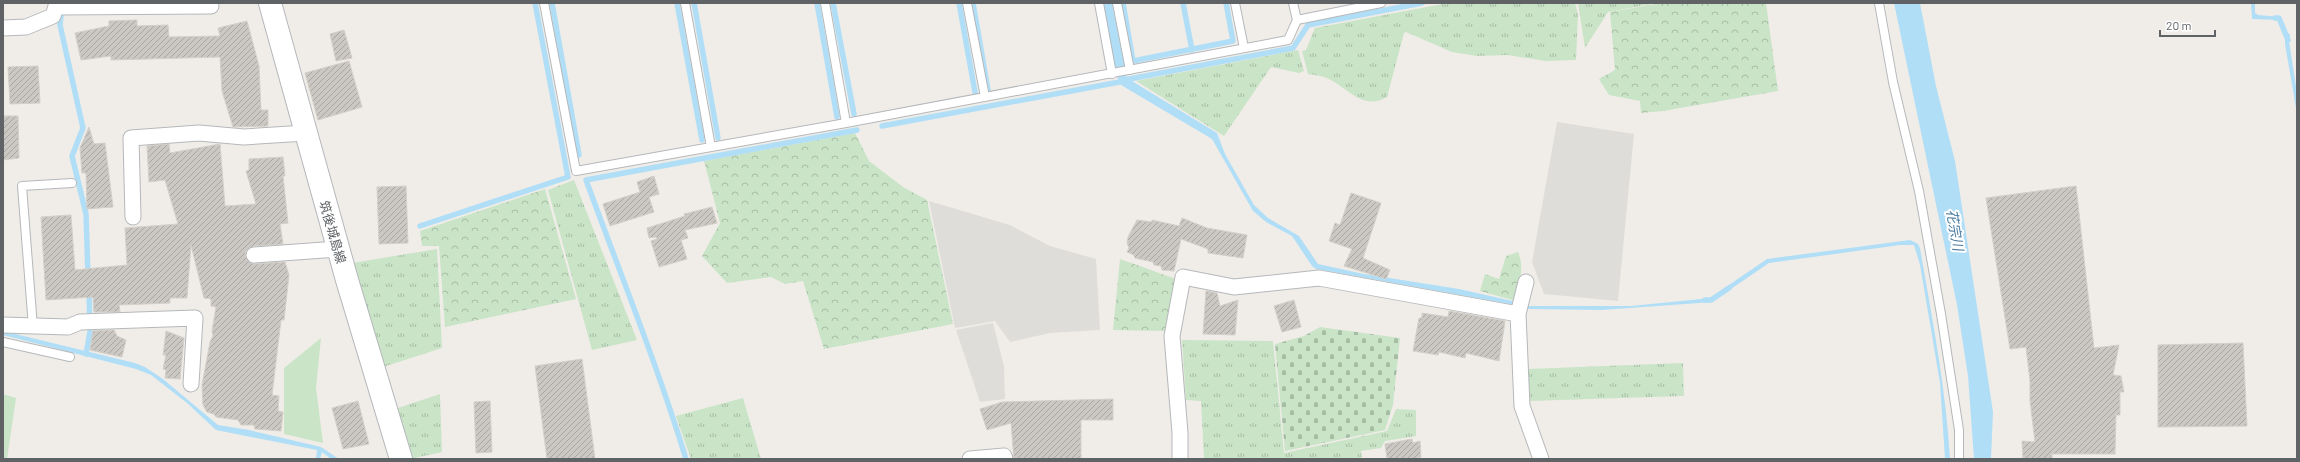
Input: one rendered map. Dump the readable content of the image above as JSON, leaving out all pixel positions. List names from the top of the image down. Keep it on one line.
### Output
{"streets":{"main road":["筑後城島線"]},"water":["花宗川"],"scale_bar":"20 m"}
